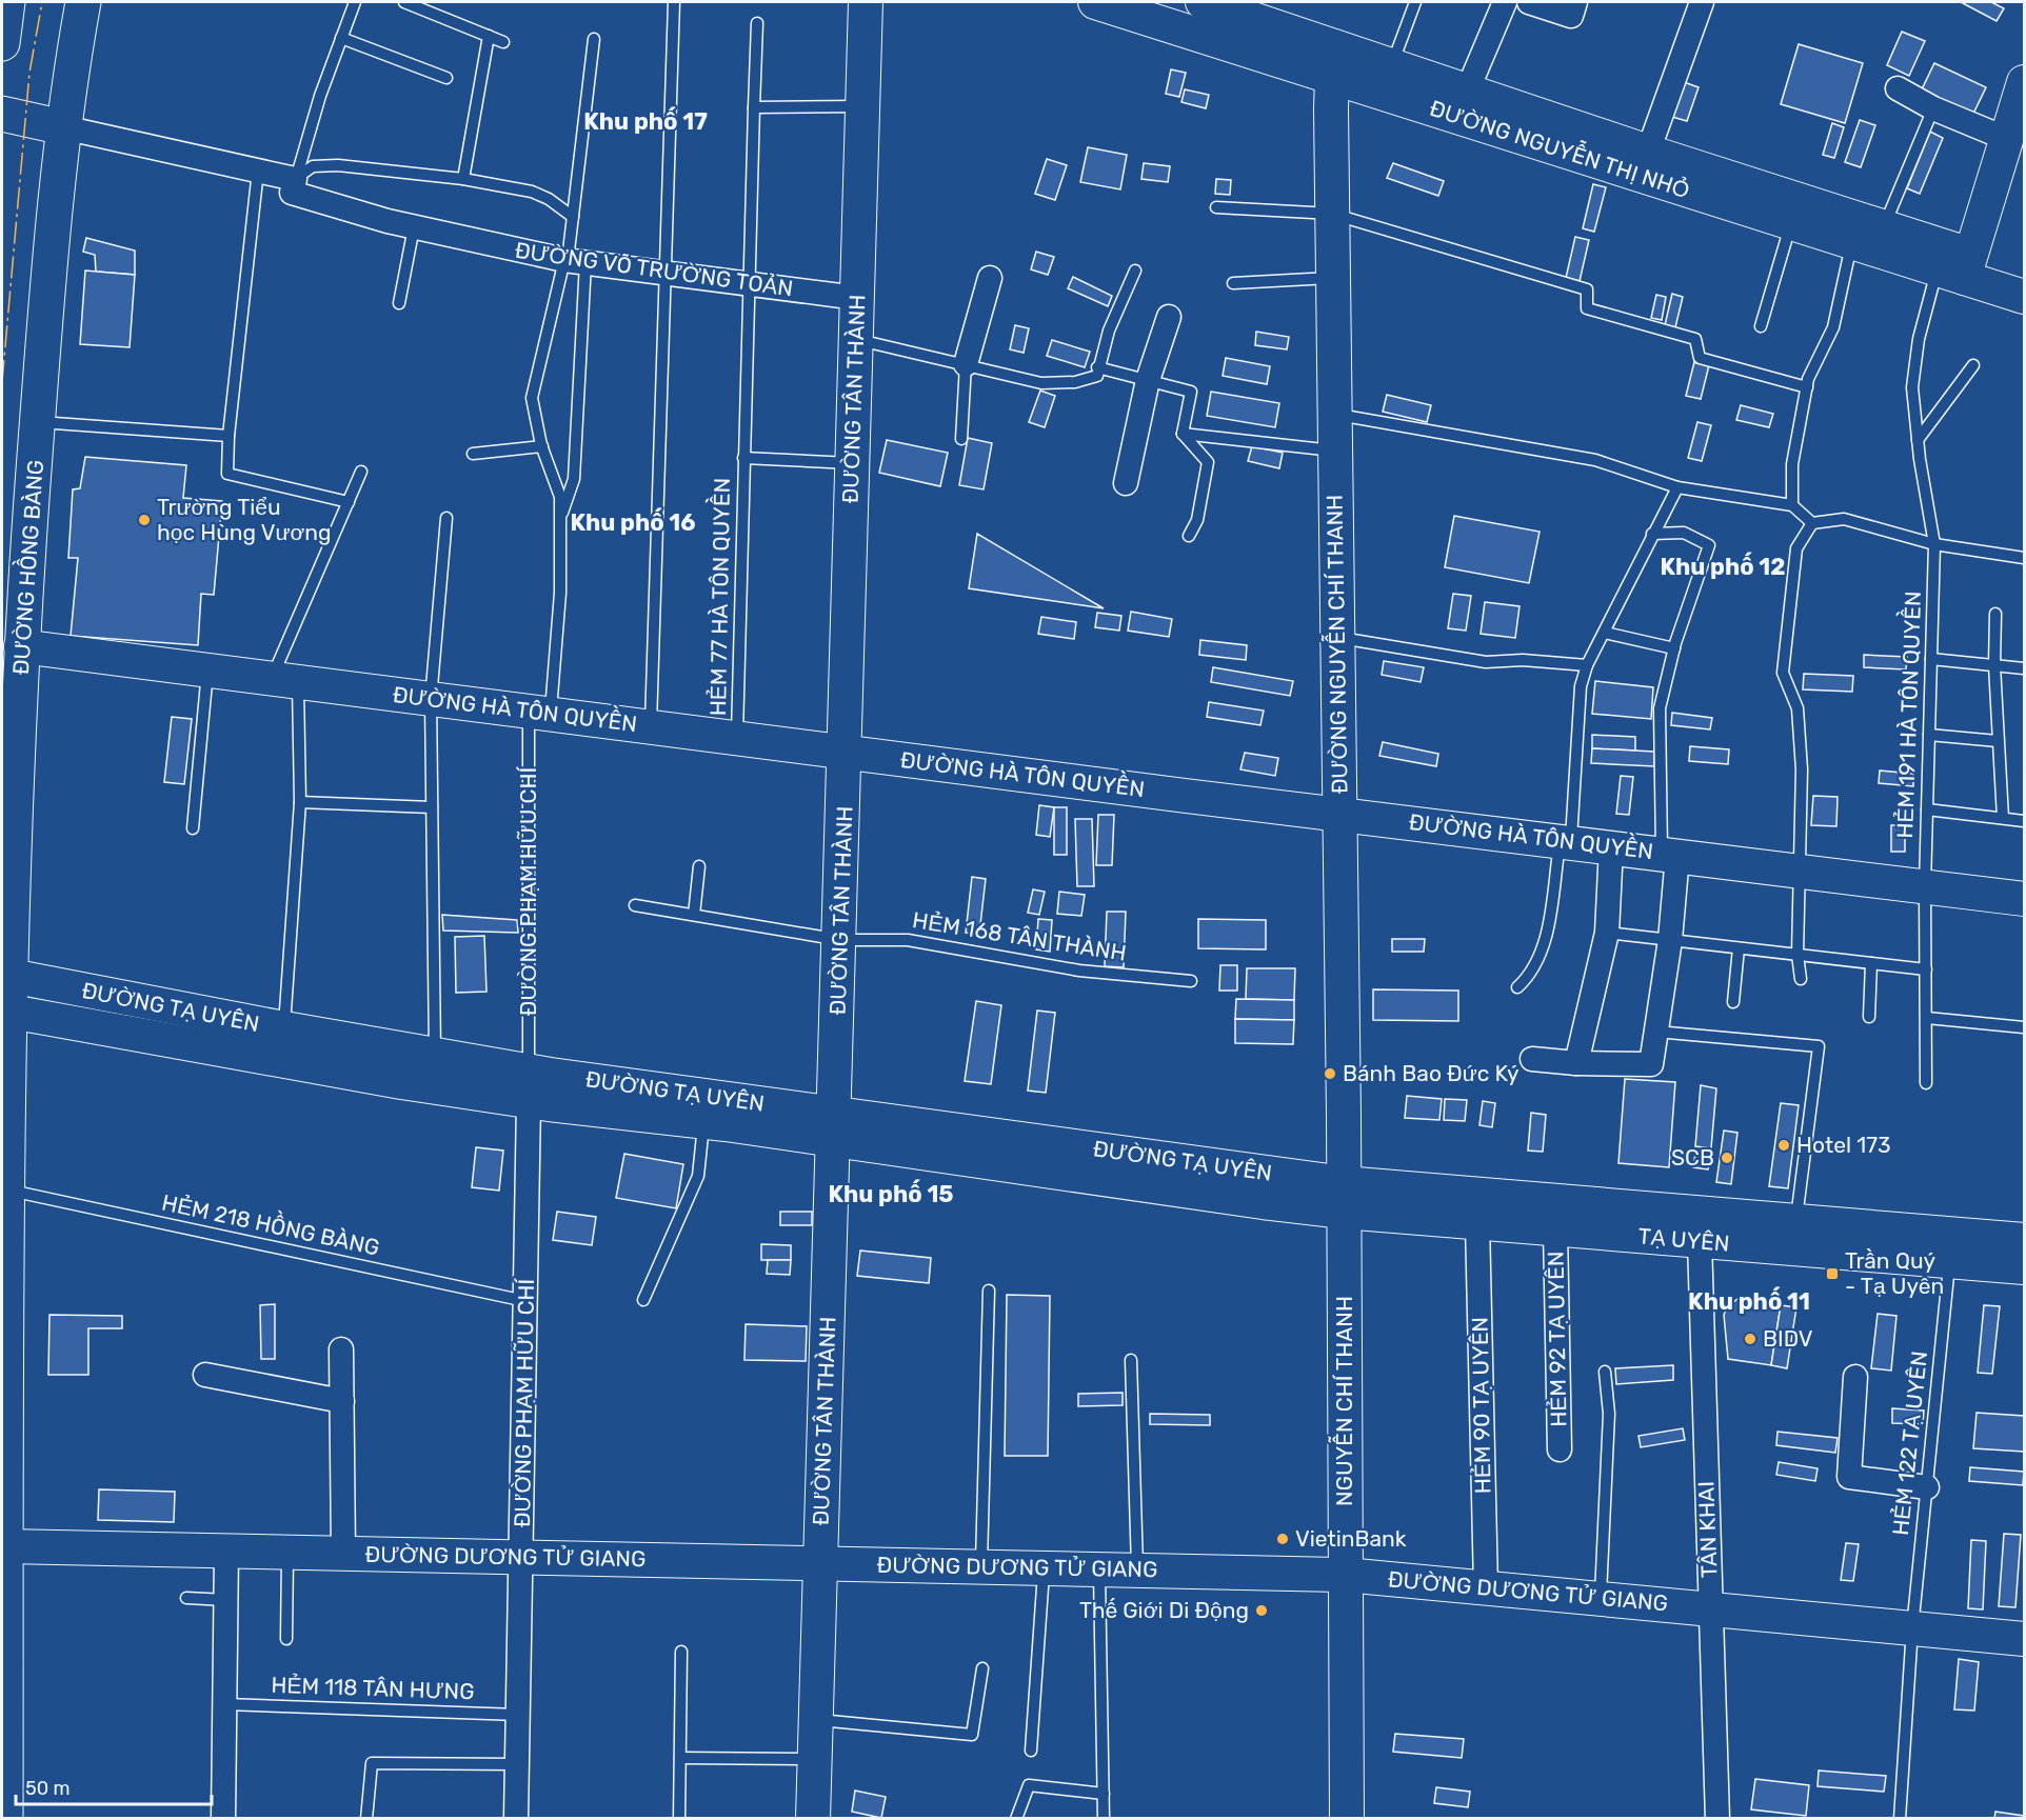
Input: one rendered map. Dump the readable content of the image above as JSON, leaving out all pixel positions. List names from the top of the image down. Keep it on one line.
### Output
{"streets":{"main road":["ĐƯỜNG NGUYỄN THỊ NHỎ","ĐƯỜNG TÂN THÀNH","ĐƯỜNG HỒNG BÀNG","ĐƯỜNG NGUYỄN CHÍ THANH","ĐƯỜNG HÀ TÔN QUYỀN","ĐƯỜNG TẠ UYÊN","TẠ UYÊN","NGUYỄN CHÍ THANH","ĐƯỜNG DƯƠNG TỬ GIANG"],"street":["ĐƯỜNG VÕ TRƯỜNG TOẢN","ĐƯỜNG PHẠM HỮU CHÍ","HẺM 92 TẠ UYÊN","HẺM 90 TẠ UYÊN","TÂN KHAI"],"lane":["HẺM 77 HÀ TÔN QUYỀN","HẺM 191 HÀ TÔN QUYỀN","HẺM 168 TÂN THÀNH","HẺM 218 HỒNG BÀNG","HẺM 122 TẠ UYÊN","HẺM 118 TÂN HƯNG"]},"crossings":[["ĐƯỜNG NGUYỄN THỊ NHỎ","ĐƯỜNG NGUYỄN CHÍ THANH"],["ĐƯỜNG NGUYỄN THỊ NHỎ","HẺM 191 HÀ TÔN QUYỀN"],["ĐƯỜNG VÕ TRƯỜNG TOẢN","ĐƯỜNG TÂN THÀNH"],["ĐƯỜNG VÕ TRƯỜNG TOẢN","HẺM 77 HÀ TÔN QUYỀN"],["ĐƯỜNG TÂN THÀNH","ĐƯỜNG HÀ TÔN QUYỀN"],["ĐƯỜNG TÂN THÀNH","HẺM 168 TÂN THÀNH"],["ĐƯỜNG TÂN THÀNH","ĐƯỜNG TẠ UYÊN"],["ĐƯỜNG TÂN THÀNH","ĐƯỜNG DƯƠNG TỬ GIANG"],["ĐƯỜNG HỒNG BÀNG","ĐƯỜNG HÀ TÔN QUYỀN"],["ĐƯỜNG HỒNG BÀNG","ĐƯỜNG TẠ UYÊN"],["ĐƯỜNG HỒNG BÀNG","HẺM 218 HỒNG BÀNG"],["ĐƯỜNG HỒNG BÀNG","ĐƯỜNG DƯƠNG TỬ GIANG"],["HẺM 77 HÀ TÔN QUYỀN","ĐƯỜNG HÀ TÔN QUYỀN"],["ĐƯỜNG NGUYỄN CHÍ THANH","ĐƯỜNG HÀ TÔN QUYỀN"],["ĐƯỜNG NGUYỄN CHÍ THANH","ĐƯỜNG TẠ UYÊN"],["ĐƯỜNG NGUYỄN CHÍ THANH","TẠ UYÊN"],["ĐƯỜNG NGUYỄN CHÍ THANH","NGUYỄN CHÍ THANH"],["ĐƯỜNG HÀ TÔN QUYỀN","HẺM 191 HÀ TÔN QUYỀN"],["ĐƯỜNG HÀ TÔN QUYỀN","ĐƯỜNG PHẠM HỮU CHÍ"],["ĐƯỜNG PHẠM HỮU CHÍ","ĐƯỜNG TẠ UYÊN"],["ĐƯỜNG PHẠM HỮU CHÍ","HẺM 218 HỒNG BÀNG"],["ĐƯỜNG PHẠM HỮU CHÍ","ĐƯỜNG DƯƠNG TỬ GIANG"],["ĐƯỜNG PHẠM HỮU CHÍ","HẺM 118 TÂN HƯNG"],["ĐƯỜNG TẠ UYÊN","TẠ UYÊN"],["ĐƯỜNG TẠ UYÊN","NGUYỄN CHÍ THANH"],["TẠ UYÊN","HẺM 92 TẠ UYÊN"],["TẠ UYÊN","NGUYỄN CHÍ THANH"],["TẠ UYÊN","HẺM 90 TẠ UYÊN"],["TẠ UYÊN","HẺM 122 TẠ UYÊN"],["TẠ UYÊN","TÂN KHAI"],["NGUYỄN CHÍ THANH","ĐƯỜNG DƯƠNG TỬ GIANG"],["HẺM 90 TẠ UYÊN","ĐƯỜNG DƯƠNG TỬ GIANG"],["HẺM 122 TẠ UYÊN","ĐƯỜNG DƯƠNG TỬ GIANG"],["TÂN KHAI","ĐƯỜNG DƯƠNG TỬ GIANG"]],"districts":["Khu phố 17","Khu phố 16","Khu phố 12","Khu phố 15","Khu phố 11"],"places":{"other":["Trường Tiểu học Hùng Vương","Bánh Bao Đức Ký","Hotel 173","SCB","BIDV","VietinBank","Thế Giới Di Động"],"transit":["Trần Quý - Tạ Uyên"]},"scale_bar":"50 m"}
